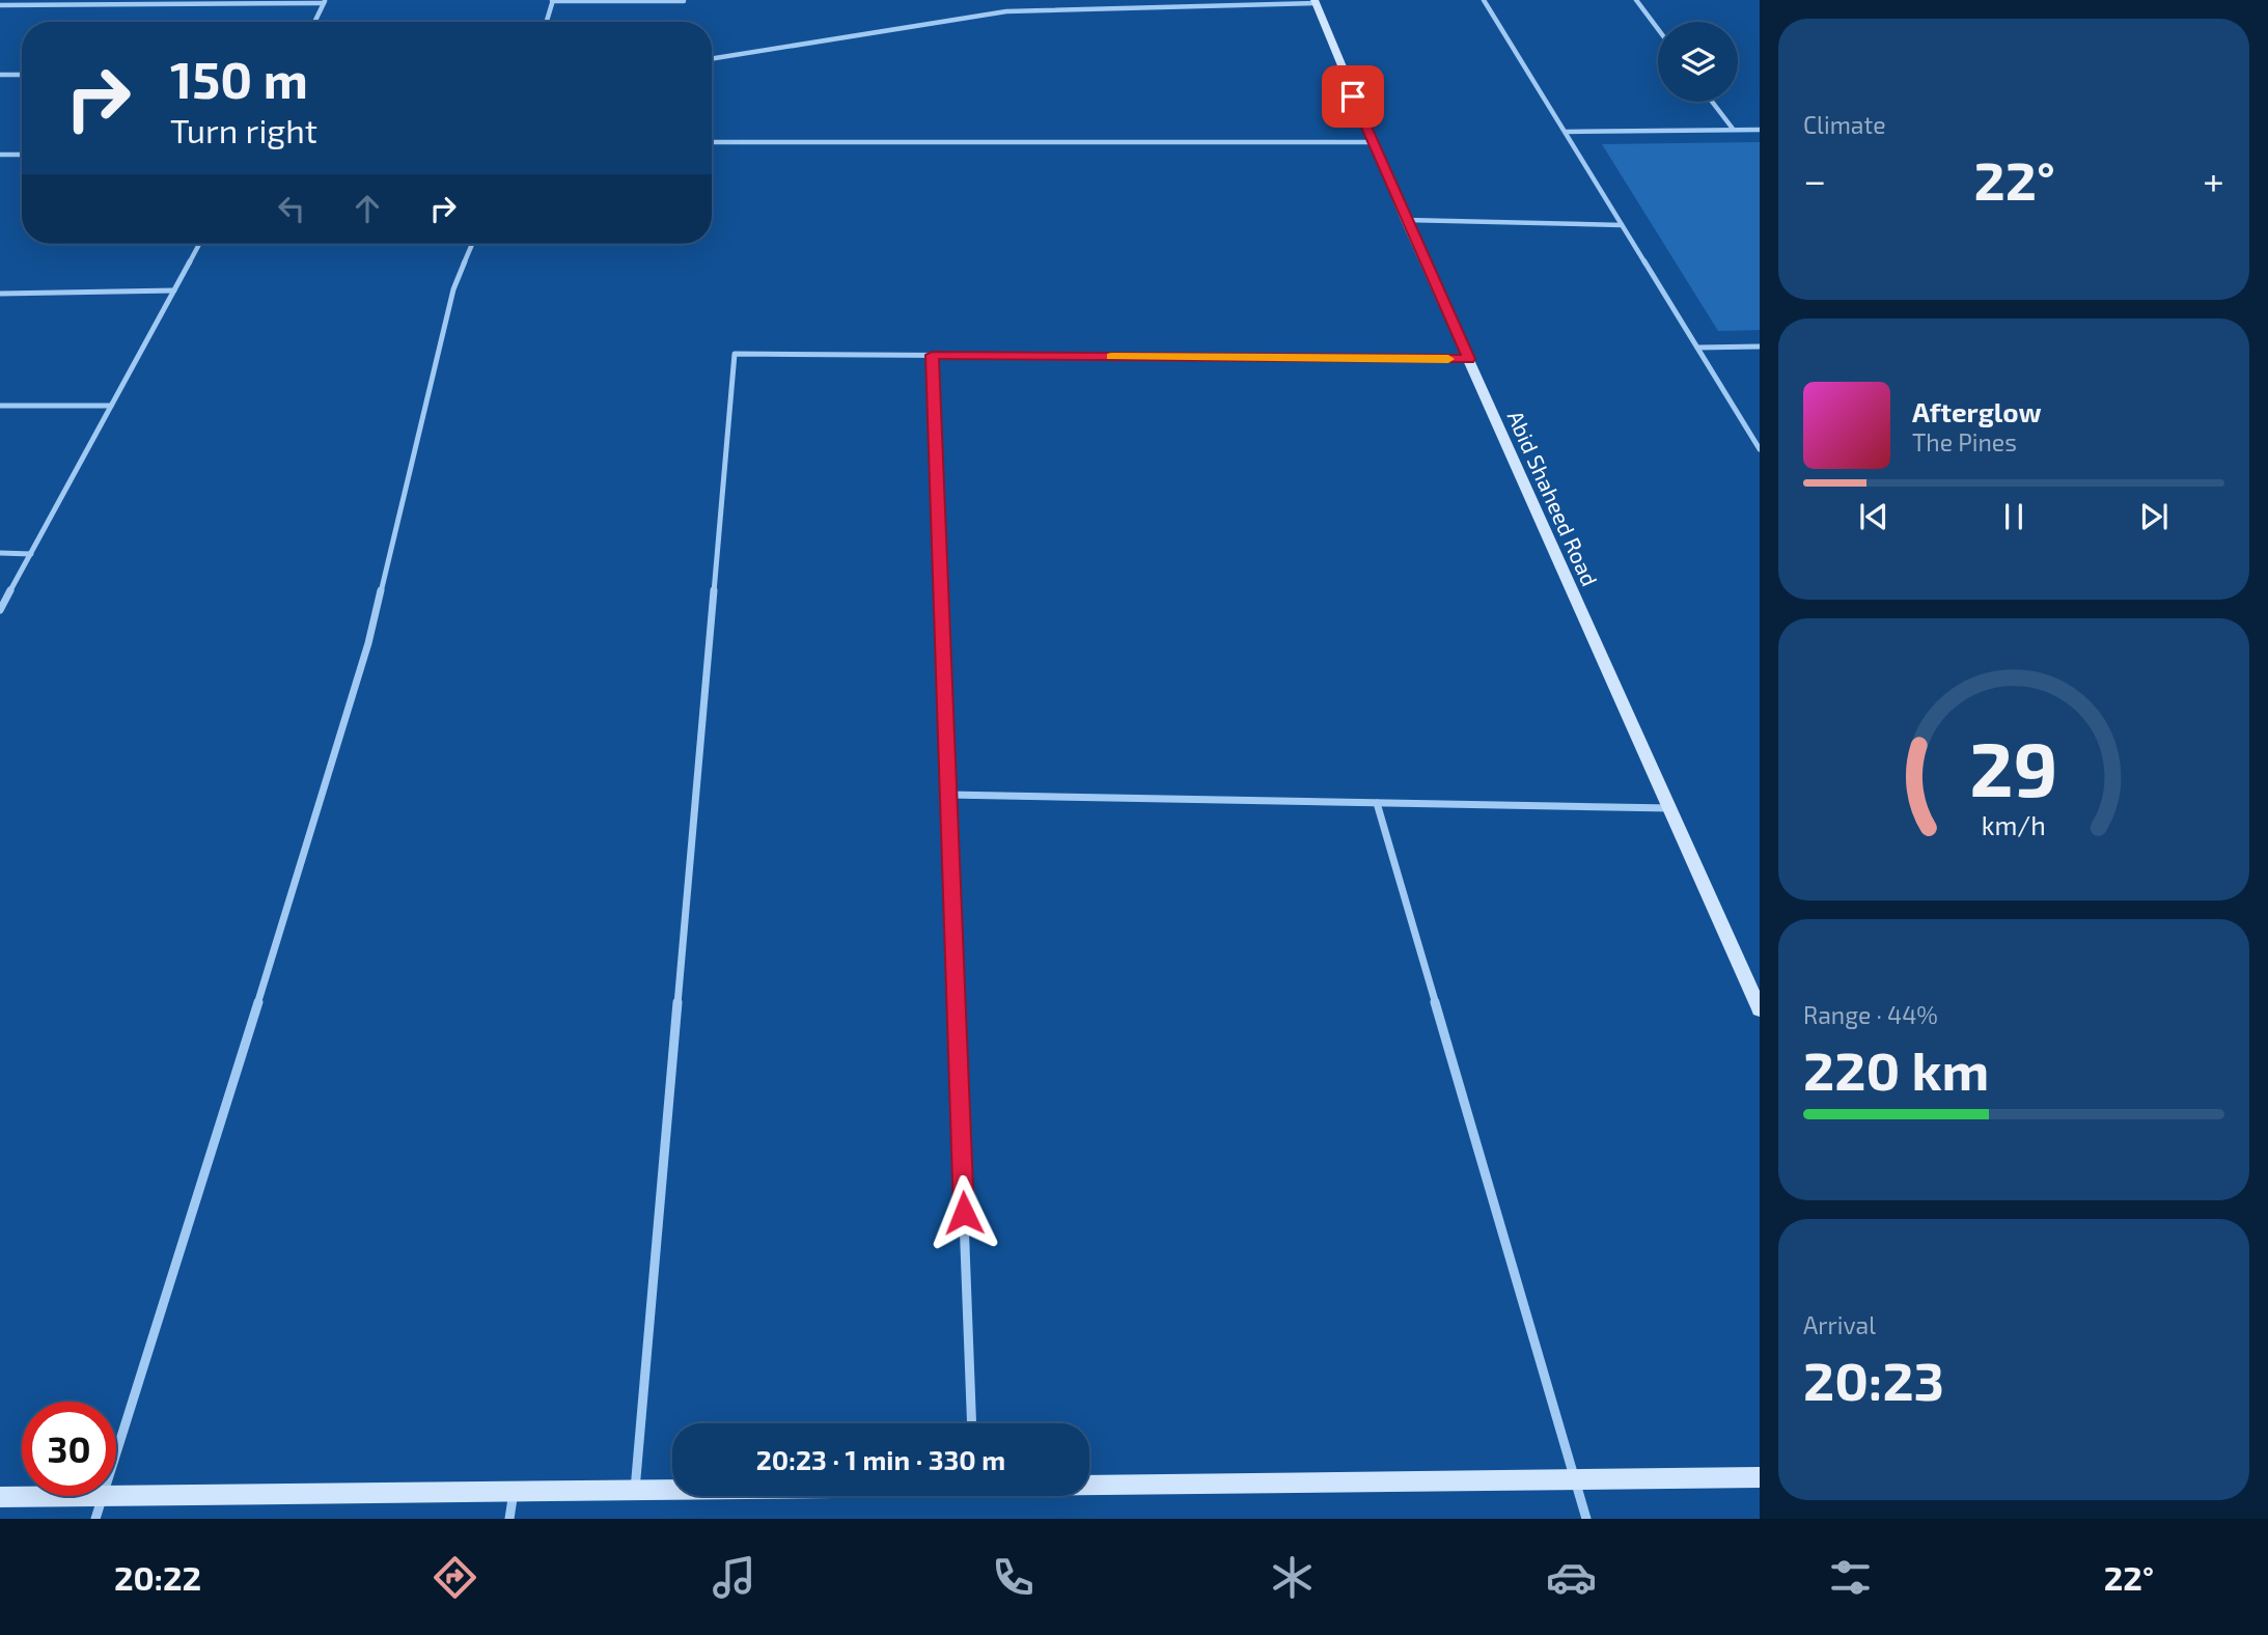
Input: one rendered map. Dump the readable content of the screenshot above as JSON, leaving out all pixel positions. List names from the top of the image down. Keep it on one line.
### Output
{"streets":{"street":["Abid Shaheed Road"]},"page":{"tile":["Climate",["Range · 44%","220 km"],["Arrival","20:23"]],"turn":["150 m","Turn right"],"heat":["−","22°","+"],"song":["Afterglow","The Pines"],"limit":"30","trip":"20:23 · 1 min · 330 m","tabs":["20:22","22°"],"gauge":["29","km/h"]}}
